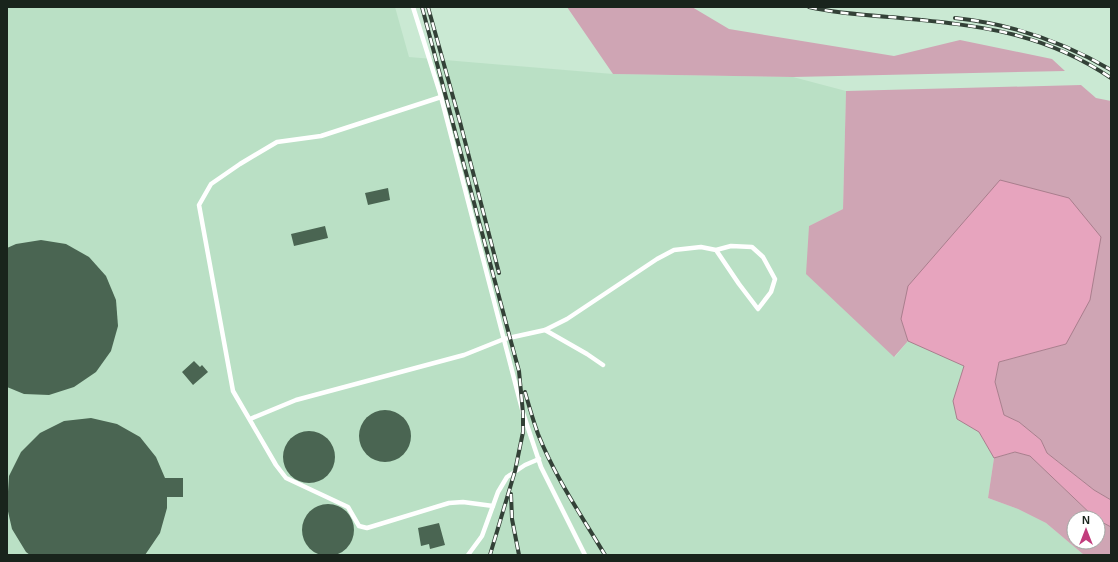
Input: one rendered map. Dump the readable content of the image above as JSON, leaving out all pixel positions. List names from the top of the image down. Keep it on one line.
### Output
{"north":"top"}
